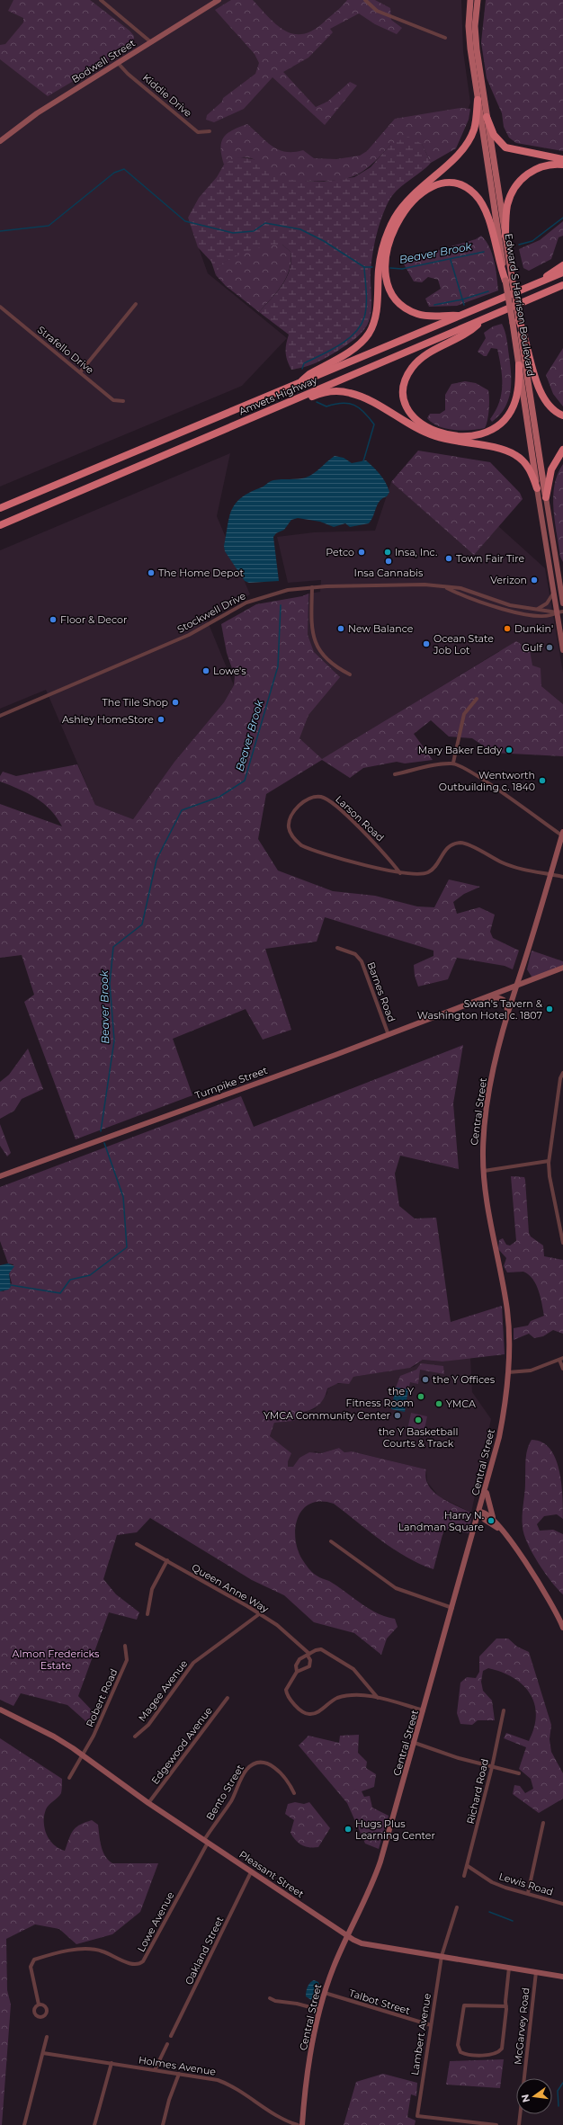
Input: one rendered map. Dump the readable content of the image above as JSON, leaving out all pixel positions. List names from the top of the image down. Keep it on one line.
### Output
{"streets":{"highway":["Amvets Highway"],"main road":["Bodwell Street","Edward S Harrison Boulevard","Turnpike Street","Central Street","Pleasant Street"],"street":["Kiddie Drive","Strafello Drive","Stockwell Drive","Larson Road","Barnes Road","Queen Anne Way","Magee Avenue","Robert Road","Edgewood Avenue","Richard Road","Bento Street","Lewis Road","Lowe Avenue","Oakland Street","Talbot Street","McGarvey Road","Lambert Avenue","Holmes Avenue"]},"crossings":[["Bodwell Street","Kiddie Drive"],["Edward S Harrison Boulevard","Stockwell Drive"],["Larson Road","Central Street"],["Barnes Road","Turnpike Street"],["Turnpike Street","Central Street"],["Central Street","Pleasant Street"],["Central Street","Talbot Street"],["Queen Anne Way","Magee Avenue"],["Robert Road","Pleasant Street"],["Edgewood Avenue","Pleasant Street"],["Richard Road","Lewis Road"],["Bento Street","Pleasant Street"],["Bento Street","Lowe Avenue"],["Pleasant Street","Lowe Avenue"],["Pleasant Street","Oakland Street"],["Pleasant Street","McGarvey Road"],["Pleasant Street","Lambert Avenue"],["Talbot Street","Lambert Avenue"]],"water":["Beaver Brook"],"parks":["Almon Fredericks Estate"],"places":["Petco","Insa, Inc.","Town Fair Tire","Insa Cannabis","The Home Depot","Verizon","Floor & Decor","New Balance","Dunkin'","Ocean State Job Lot","Gulf","Lowe's","The Tile Shop","Ashley HomeStore","Mary Baker Eddy","Wentworth Outbuilding c. 1840","Swan's Tavern & Washington Hotel c. 1807","the Y Offices","the Y Fitness Room","YMCA","YMCA Community Center","the Y Basketball Courts & Track","Harry N. Landman Square","Hugs Plus Learning Center"],"north":"left"}
